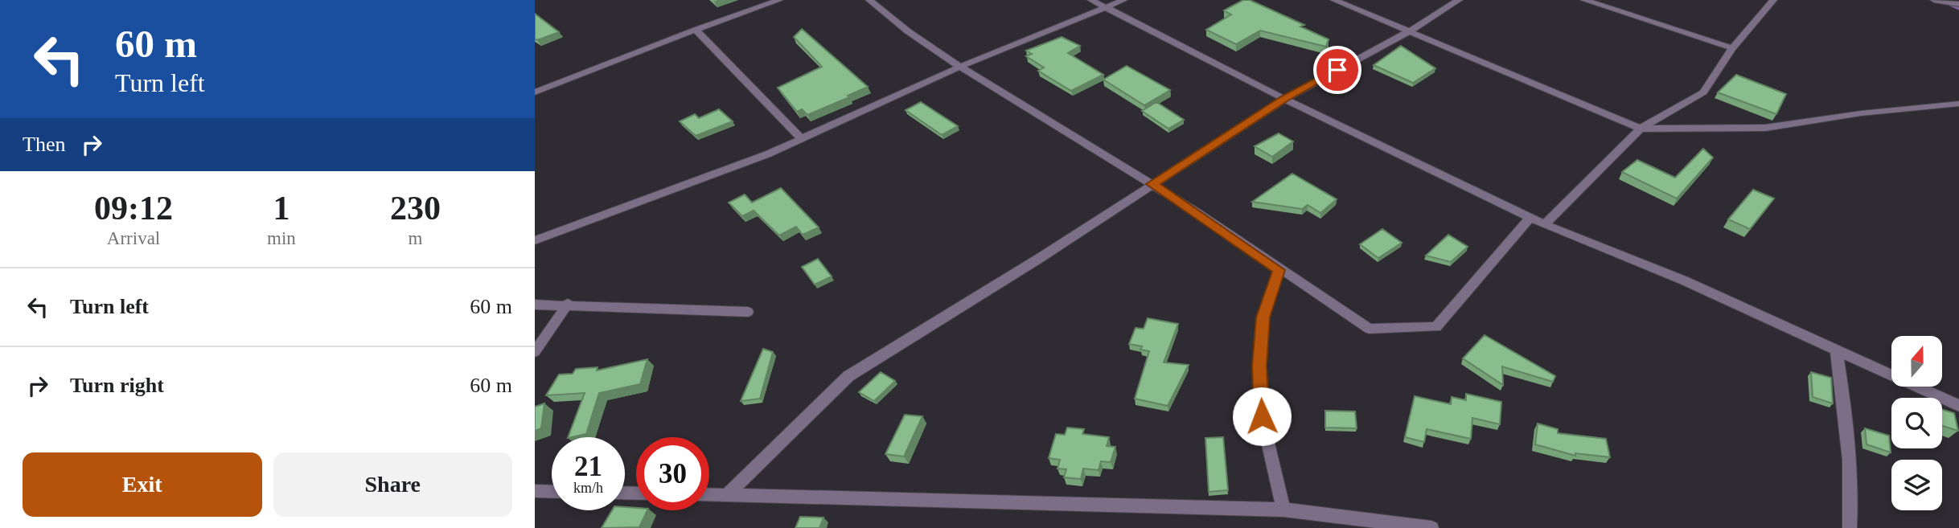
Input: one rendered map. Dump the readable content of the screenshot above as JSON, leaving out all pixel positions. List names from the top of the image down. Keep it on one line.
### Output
{"north":"top","page":{"turn":["60 m","Turn left"],"then":"Then","eta":["09:12","Arrival","1","min","230","m"],"list":[{"name":"Turn left","value":"60 m"},{"name":"Turn right","value":"60 m"}],"speed":"21 km/h","limit":"30","buttons":["Exit","Share"]}}
